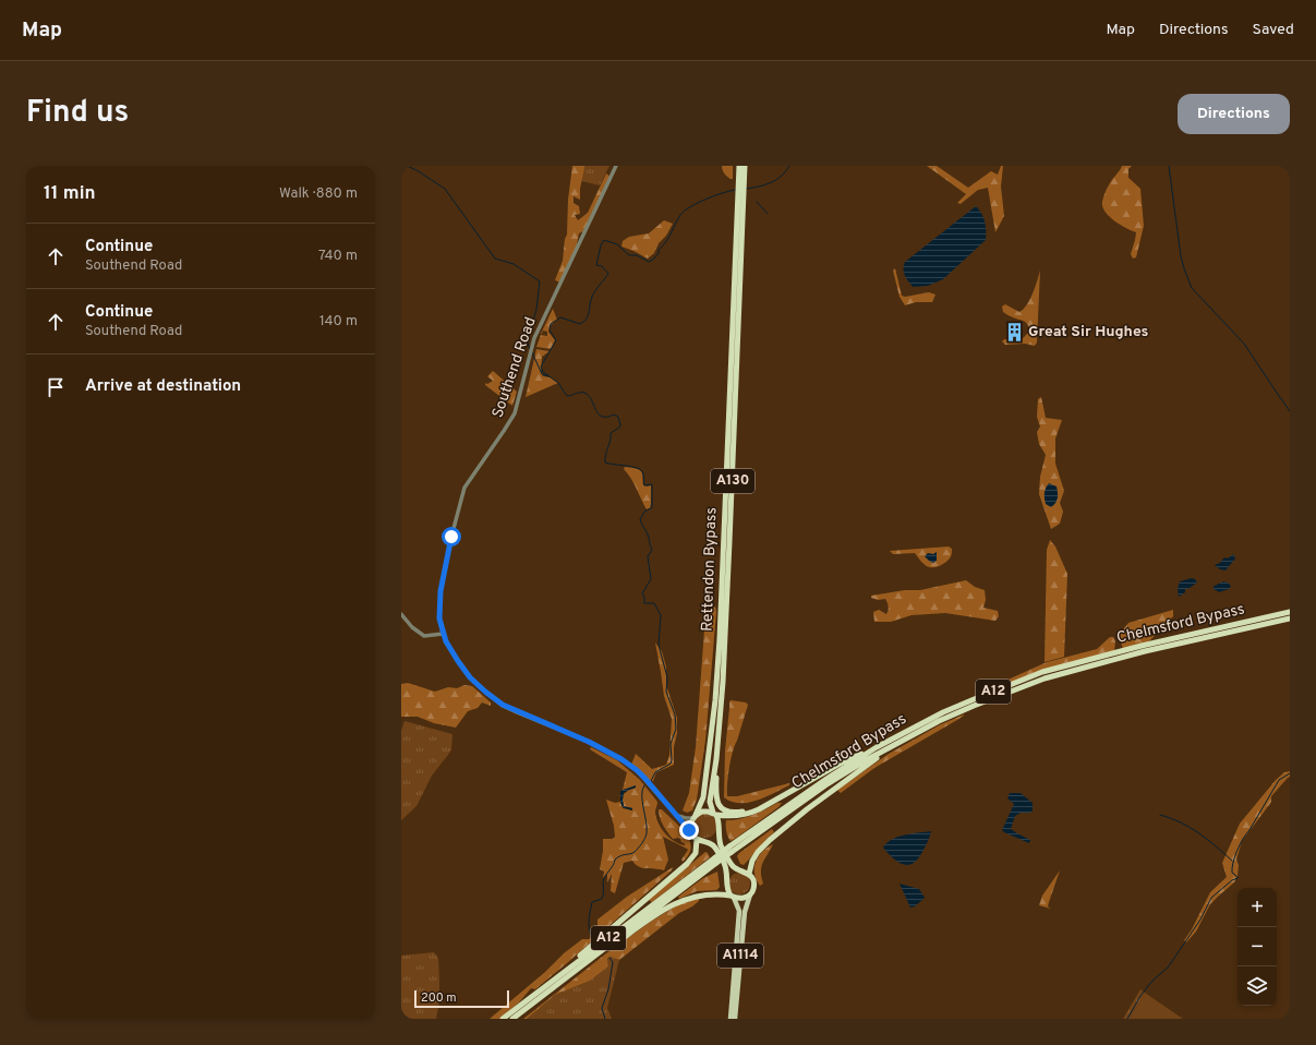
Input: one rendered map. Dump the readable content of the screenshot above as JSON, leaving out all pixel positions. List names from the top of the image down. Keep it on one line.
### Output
{"streets":{"highway":["A130","Rettendon Bypass","Chelmsford Bypass","A12"],"main road":["A1114"],"street":["Southend Road"]},"crossings":[["Rettendon Bypass","A12"],["Chelmsford Bypass","A12"],["A12","A1114"]],"places":{"building":["Great Sir Hughes"]},"scale_bar":"200 m","page":{"header":"Map","nav":["Map","Directions","Saved"],"title":"Find us","buttons":"Directions","heading":["11 min","Walk · 880 m"],"list":[["Continue","Southend Road","740 m"],["Continue","Southend Road","140 m"],"Arrive at destination"],"map_buttons":["+","−"],"scale":"200 m"}}
